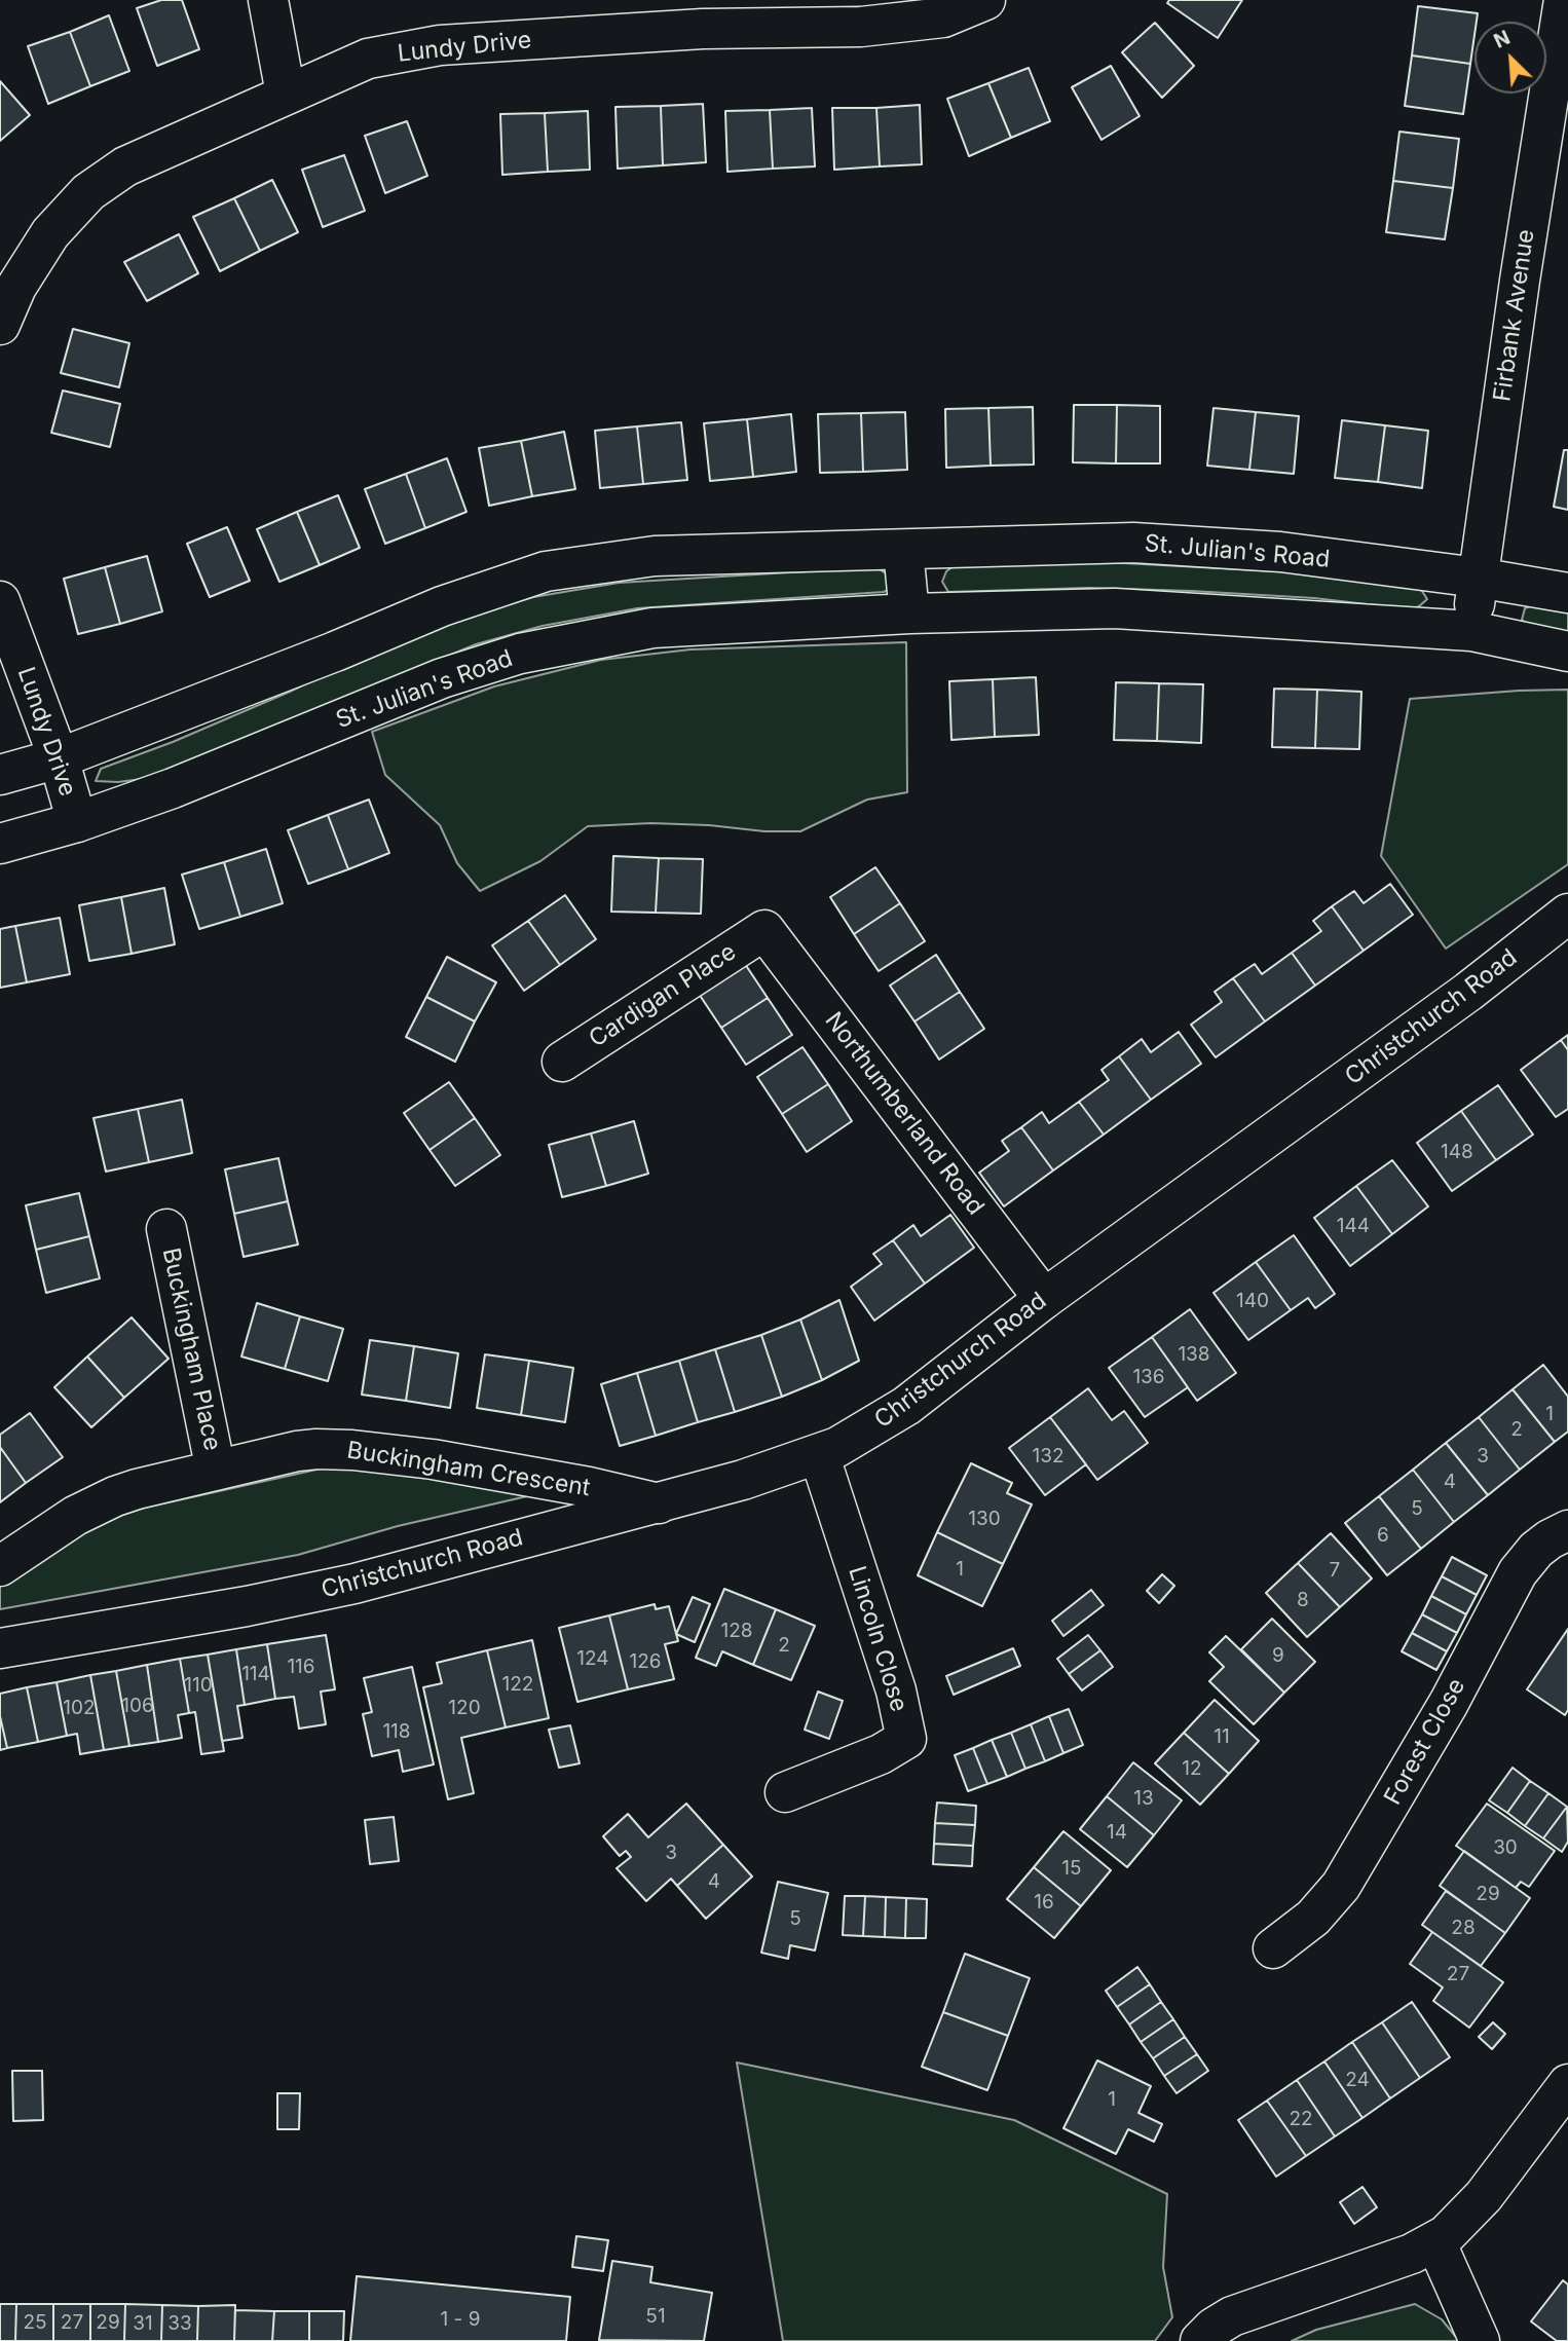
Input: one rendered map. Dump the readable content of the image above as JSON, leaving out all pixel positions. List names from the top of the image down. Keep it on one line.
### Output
{"streets":{"street":["Lundy Drive","Firbank Avenue","St. Julian's Road","Cardigan Place","Christchurch Road","Northumberland Road","Buckingham Place","Buckingham Crescent","Lincoln Close","Forest Close"]},"crossings":[["Lundy Drive","St. Julian's Road"],["Firbank Avenue","St. Julian's Road"],["Cardigan Place","Northumberland Road"],["Christchurch Road","Northumberland Road"],["Christchurch Road","Buckingham Crescent"],["Christchurch Road","Lincoln Close"],["Buckingham Place","Buckingham Crescent"]],"house_numbers":["148","144","140","138","136","1","2","132","3","4","5","130","6","1","7","8","128","2","9","124","126","116","114","122","110","106","102","120","118","11","12","13","14","30","3","15","4","29","16","5","28","27","24","1","22","51","1 - 9","25","27","29","31","33"],"north":"top left"}
